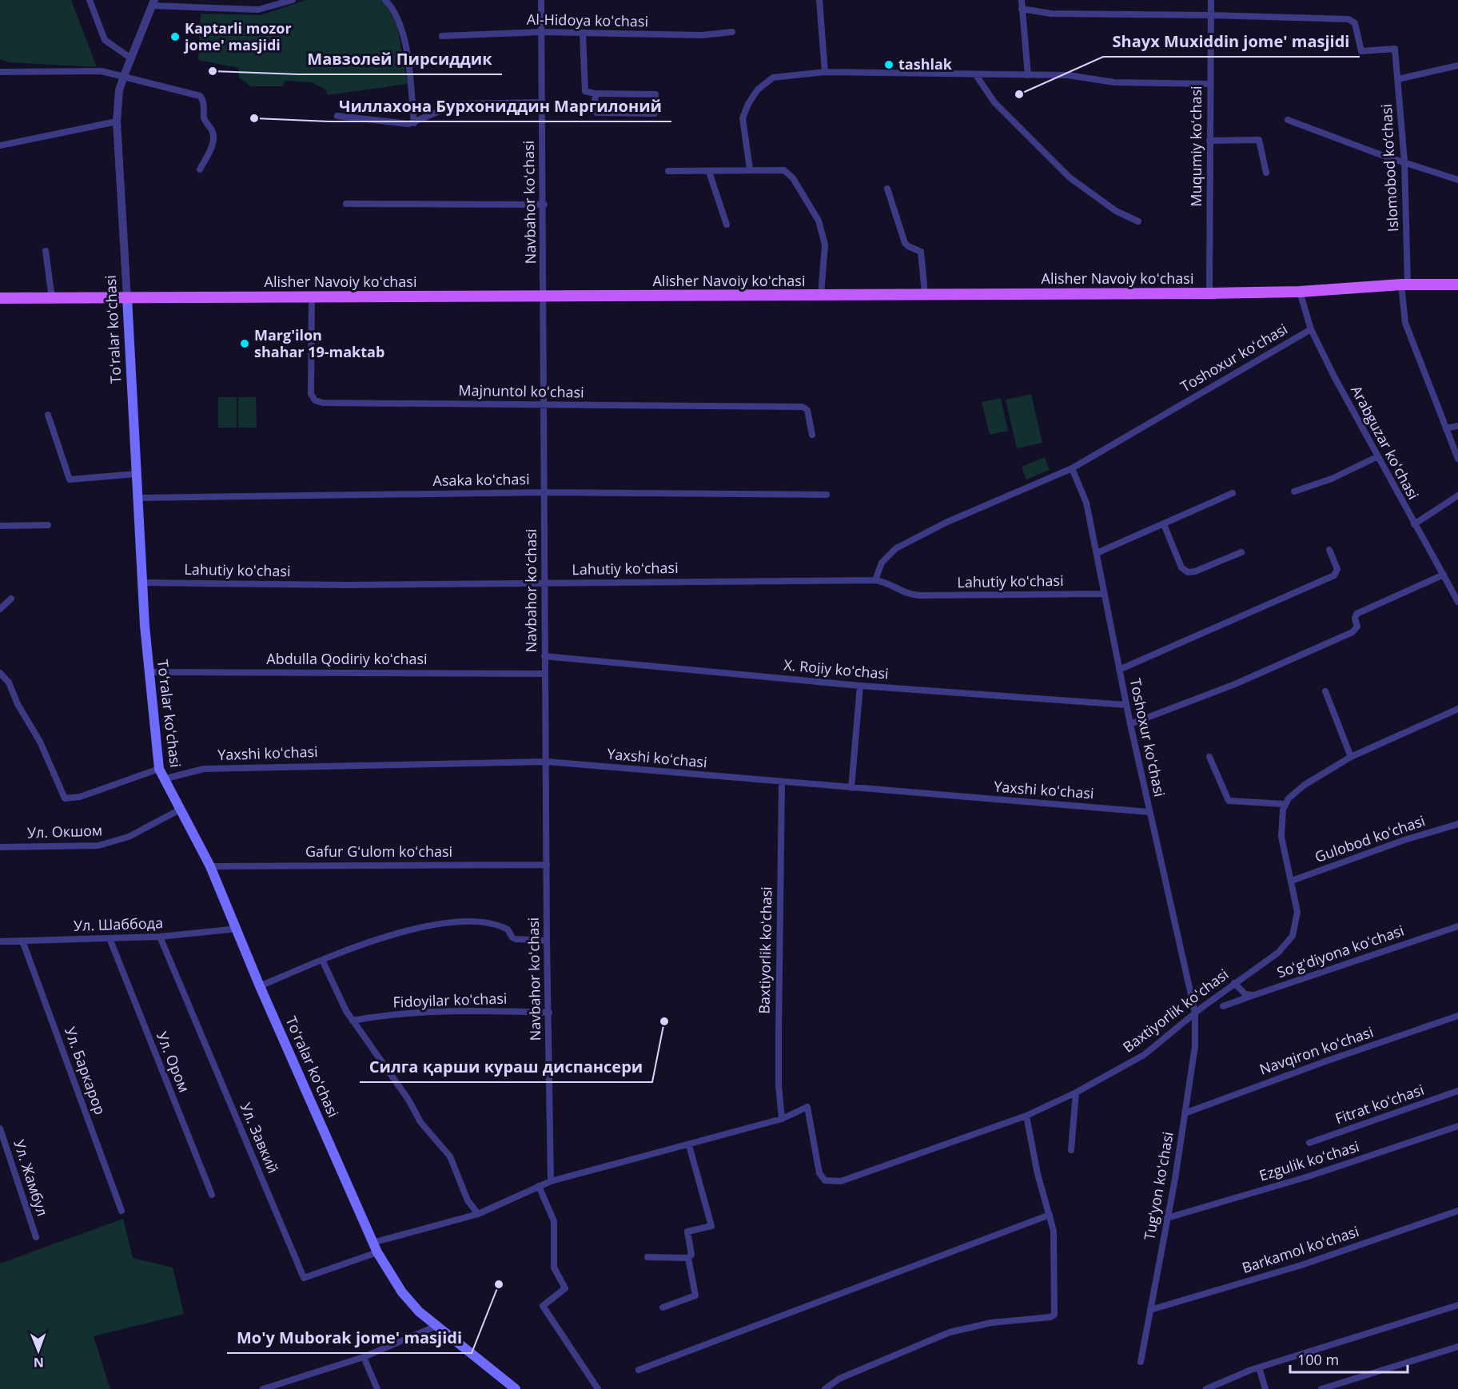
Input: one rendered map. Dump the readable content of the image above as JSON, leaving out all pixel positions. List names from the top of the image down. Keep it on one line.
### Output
{"streets":{"main road":["Alisher Navoiy koʻchasi","Toʻralar koʻchasi"],"street":["Al-Hidoya koʻchasi","Muqumiy koʻchasi","Islomobod ko‘chasi","Navbahor koʻchasi","Toshoxur koʻchasi","Majnuntol koʻchasi","Arabguzar koʻchasi","Asaka koʻchasi","Lahutiy koʻchasi","Abdulla Qodiriy koʻchasi","X. Rojiy koʻchasi","Yaxshi koʻchasi","Ул. Окшом","Gulobod koʻchasi","Gafur Gʻulom koʻchasi","Ул. Шаббода","Baxtiyorlik koʻchasi","Soʻgʻdiyona koʻchasi","Fidoyilar koʻchasi","Navqiron koʻchasi","Ул. Ором","Ул. Баркарор","Fitrat koʻchasi","Ул. Завкий","Ezgulik koʻchasi","Ул. Жамбул","Tugʻyon koʻchasi","Barkamol koʻchasi"]},"crossings":[["Al-Hidoya koʻchasi","Navbahor koʻchasi"],["Muqumiy koʻchasi","Islomobod ko‘chasi"],["Muqumiy koʻchasi","Alisher Navoiy koʻchasi"],["Islomobod ko‘chasi","Alisher Navoiy koʻchasi"],["Navbahor koʻchasi","Alisher Navoiy koʻchasi"],["Navbahor koʻchasi","Majnuntol koʻchasi"],["Navbahor koʻchasi","Asaka koʻchasi"],["Navbahor koʻchasi","Lahutiy koʻchasi"],["Navbahor koʻchasi","Abdulla Qodiriy koʻchasi"],["Navbahor koʻchasi","X. Rojiy koʻchasi"],["Navbahor koʻchasi","Yaxshi koʻchasi"],["Navbahor koʻchasi","Gafur Gʻulom koʻchasi"],["Navbahor koʻchasi","Baxtiyorlik koʻchasi"],["Navbahor koʻchasi","Fidoyilar koʻchasi"],["Alisher Navoiy koʻchasi","Toʻralar koʻchasi"],["Alisher Navoiy koʻchasi","Majnuntol koʻchasi"],["Alisher Navoiy koʻchasi","Arabguzar koʻchasi"],["Toʻralar koʻchasi","Asaka koʻchasi"],["Toʻralar koʻchasi","Lahutiy koʻchasi"],["Toʻralar koʻchasi","Abdulla Qodiriy koʻchasi"],["Toʻralar koʻchasi","Yaxshi koʻchasi"],["Toʻralar koʻchasi","Ул. Окшом"],["Toʻralar koʻchasi","Gafur Gʻulom koʻchasi"],["Toʻralar koʻchasi","Ул. Шаббода"],["Toʻralar koʻchasi","Ул. Завкий"],["Toshoxur koʻchasi","Arabguzar koʻchasi"],["Toshoxur koʻchasi","Lahutiy koʻchasi"],["Toshoxur koʻchasi","X. Rojiy koʻchasi"],["Toshoxur koʻchasi","Yaxshi koʻchasi"],["Toshoxur koʻchasi","Baxtiyorlik koʻchasi"],["Toshoxur koʻchasi","Tugʻyon koʻchasi"],["Yaxshi koʻchasi","Baxtiyorlik koʻchasi"],["Gulobod koʻchasi","Baxtiyorlik koʻchasi"],["Ул. Шаббода","Ул. Ором"],["Ул. Шаббода","Ул. Баркарор"],["Ул. Шаббода","Ул. Завкий"],["Baxtiyorlik koʻchasi","Tugʻyon koʻchasi"],["Navqiron koʻchasi","Tugʻyon koʻchasi"],["Ezgulik koʻchasi","Tugʻyon koʻchasi"],["Tugʻyon koʻchasi","Barkamol koʻchasi"]],"places":["Kaptarli mozor jome' masjidi","tashlak","Мавзолей Пирсиддик","Shayx Muxiddin jome' masjidi","Чиллахона Бурхониддин Маргилоний","Marg'ilon shahar 19-maktab","Силга қарши кураш диспансери","Mo'y Muborak jome' masjidi"],"scale_bar":"100 m","north":"bottom"}
